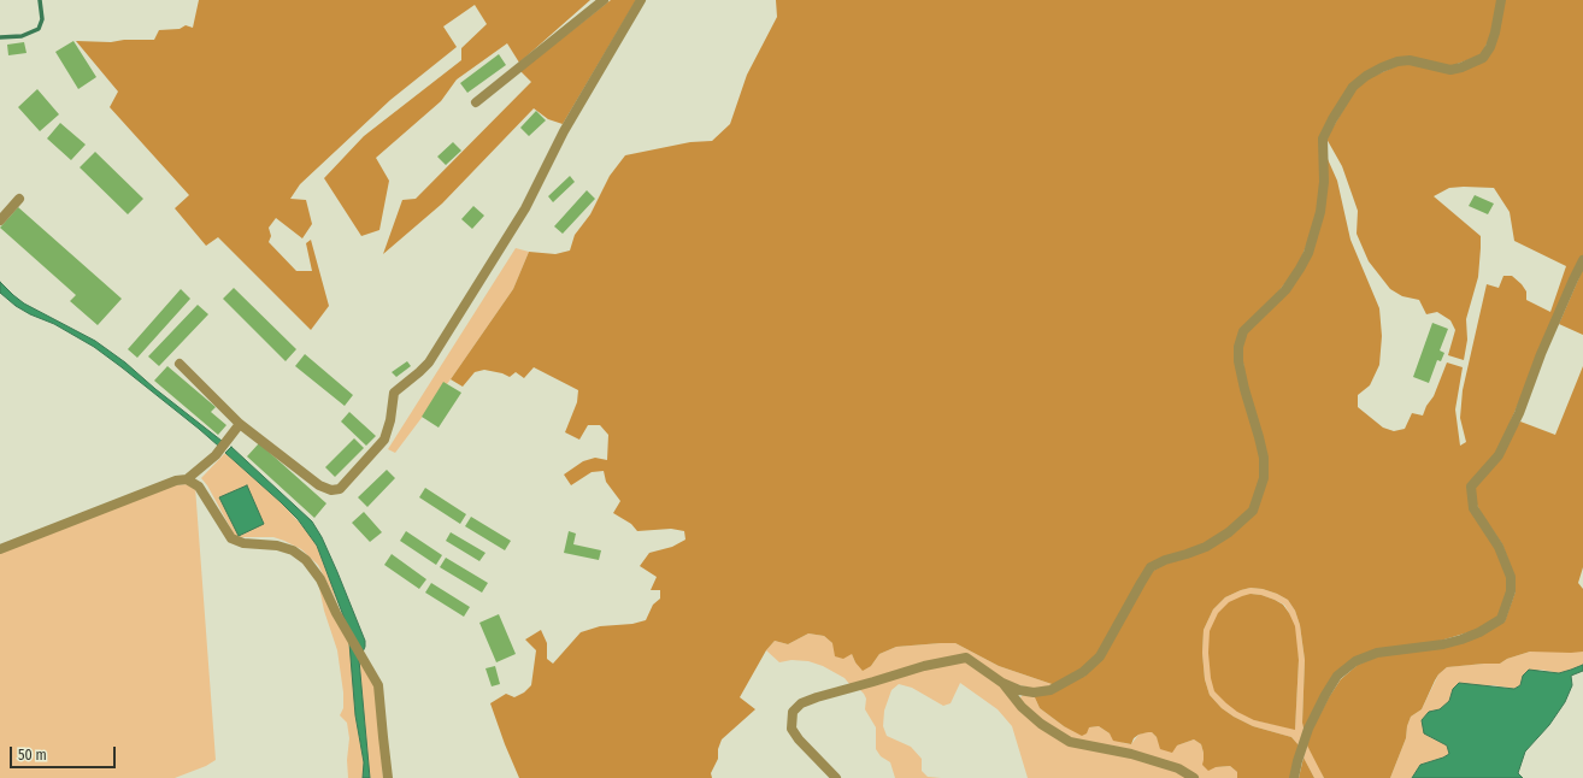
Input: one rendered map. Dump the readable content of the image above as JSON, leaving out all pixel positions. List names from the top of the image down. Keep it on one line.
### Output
{"scale_bar":"50 m"}
